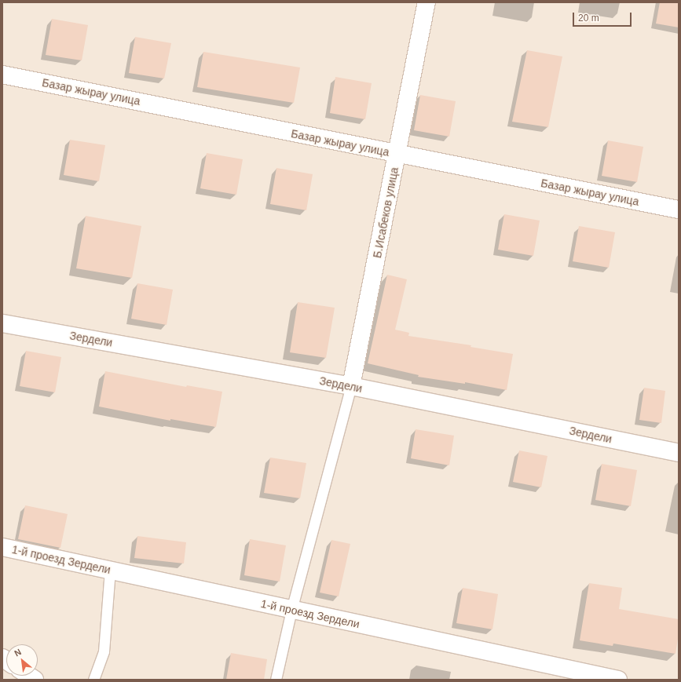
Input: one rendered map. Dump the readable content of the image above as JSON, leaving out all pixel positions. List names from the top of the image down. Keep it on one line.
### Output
{"streets":{"street":["Базар жырау улица","Б.Исабеков улица","Зердели","1-й проезд Зердели"]},"crossings":[["Базар жырау улица","Б.Исабеков улица"],["Б.Исабеков улица","Зердели"]],"scale_bar":"20 m","north":"top left"}
